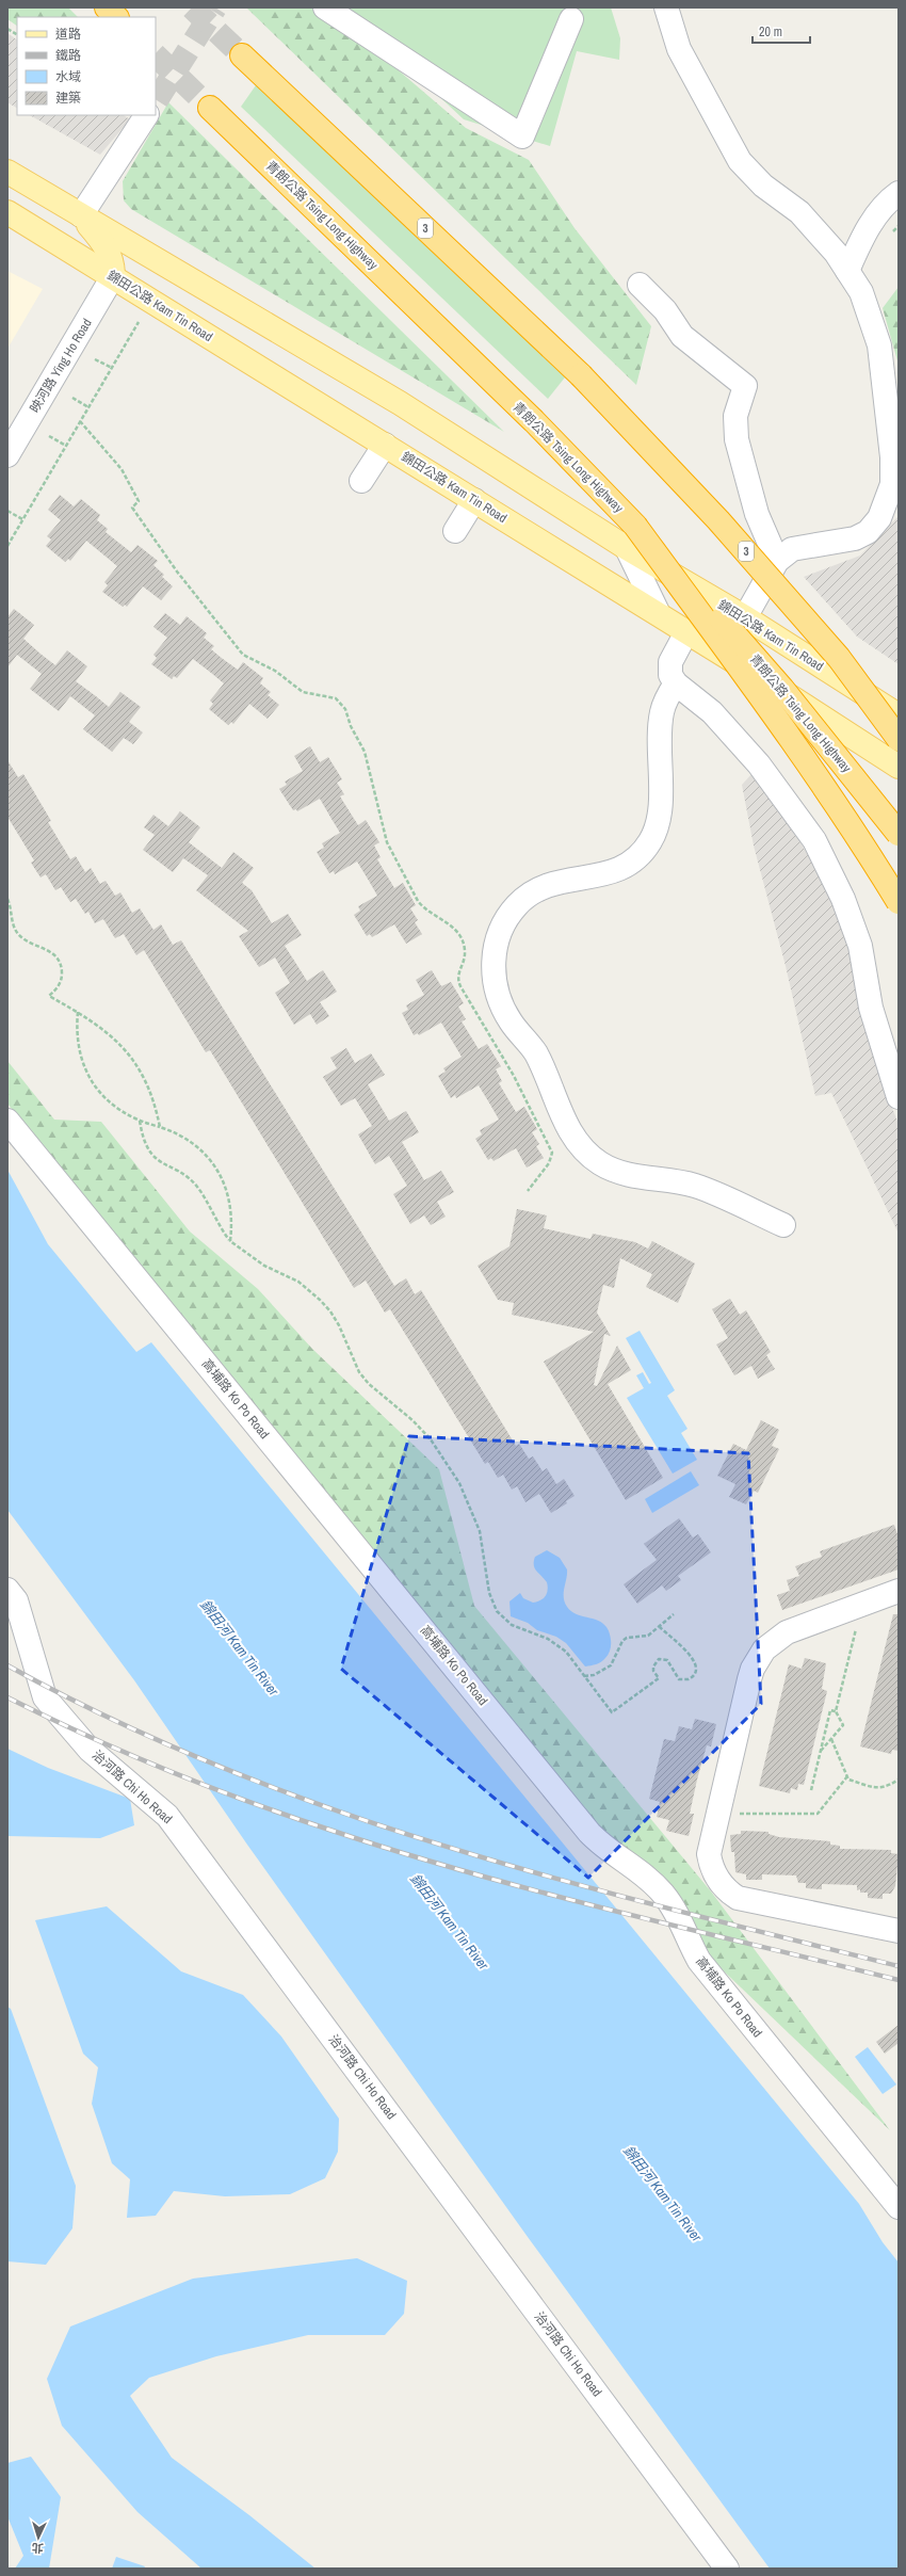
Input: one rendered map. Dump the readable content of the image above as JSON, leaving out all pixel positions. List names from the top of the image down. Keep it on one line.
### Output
{"streets":{"highway":["青朗公路 Tsing Long Highway","3"],"main road":["錦田公路 Kam Tin Road"],"street":["映河路 Ying Ho Road","高埔路 Ko Po Road","治河路 Chi Ho Road"]},"crossings":[["錦田公路 Kam Tin Road","映河路 Ying Ho Road"]],"water":["錦田河 Kam Tin River"],"legend":["道路","鐵路","水域","建築"],"scale_bar":"20 m","north":"bottom"}
